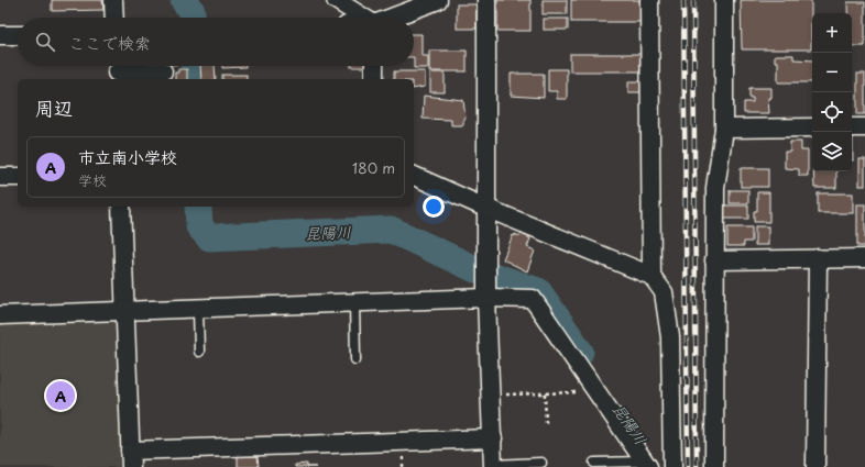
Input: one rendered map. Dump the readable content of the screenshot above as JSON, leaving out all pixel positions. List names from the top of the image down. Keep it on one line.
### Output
{"water":["昆陽川"],"page":{"map_buttons":["+","−"],"search":"ここで検索","heading":"周辺","list":[{"mark":"A","name":"市立南小学校","note":"学校","value":"180 m"}],"pins":"A"}}
